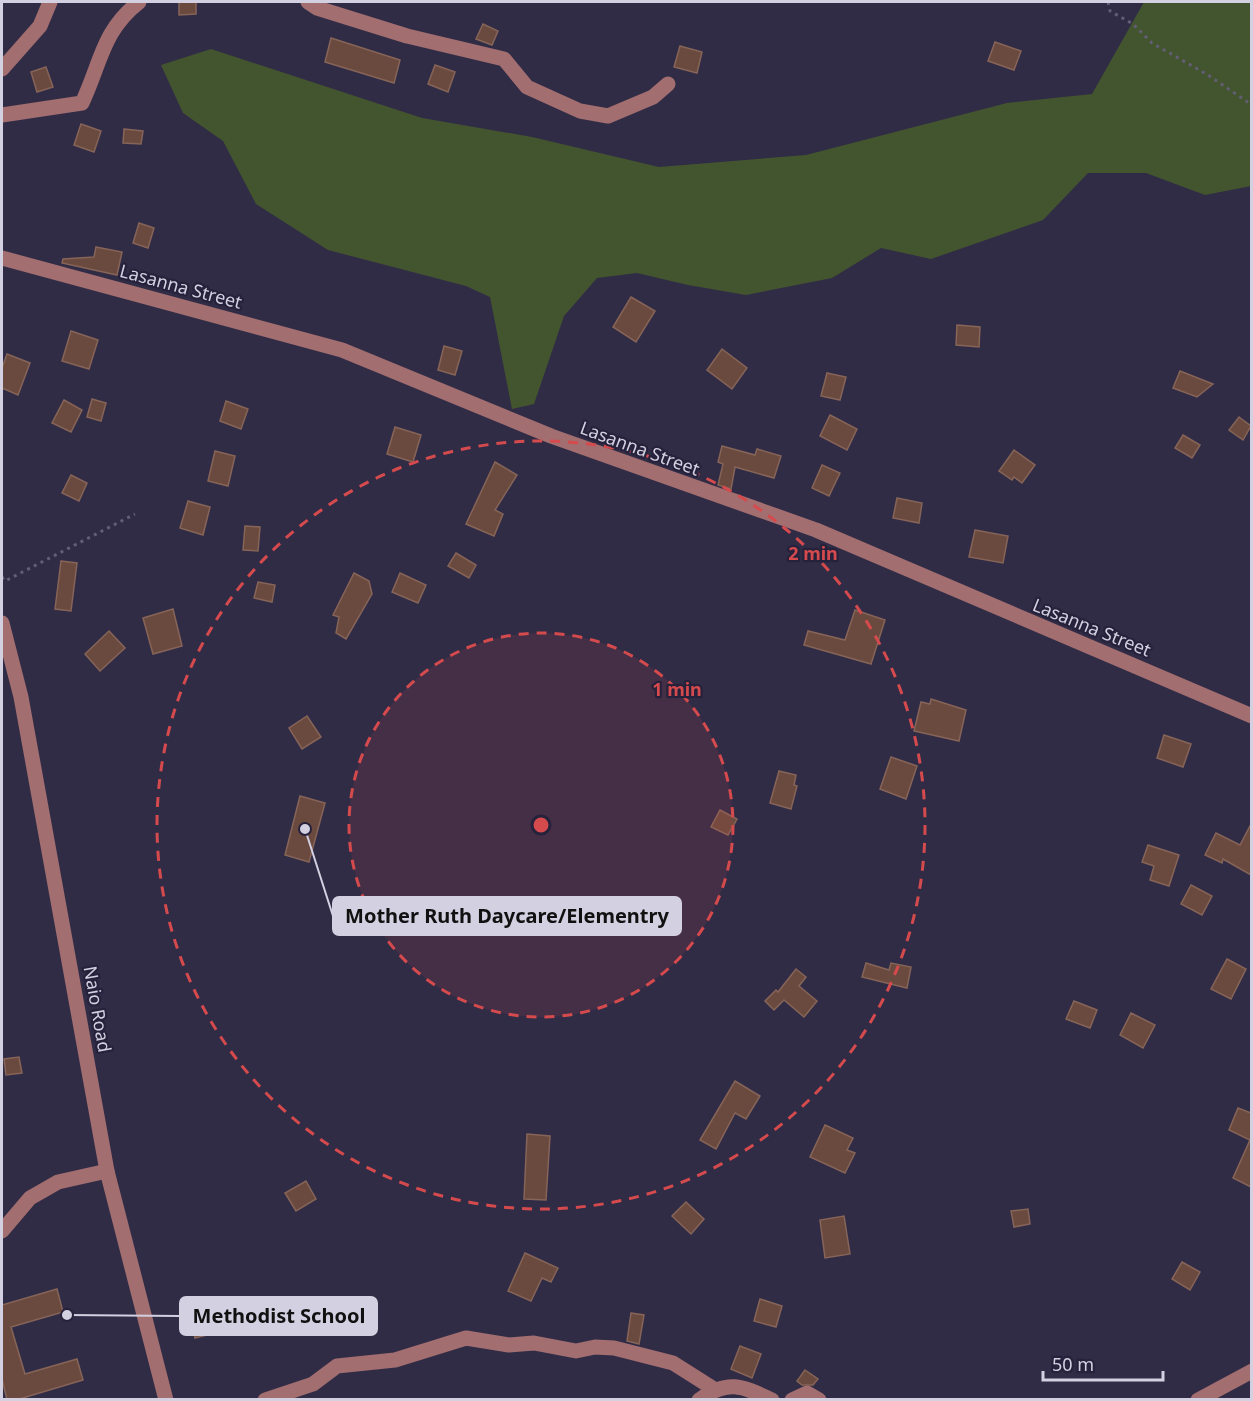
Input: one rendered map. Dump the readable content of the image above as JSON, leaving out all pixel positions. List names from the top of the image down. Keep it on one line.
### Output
{"streets":{"street":["Lasanna Street","Naio Road"]},"places":["Mother Ruth Daycare/Elementry","Methodist School"],"scale_bar":"50 m","rings":["2 min","1 min"]}
